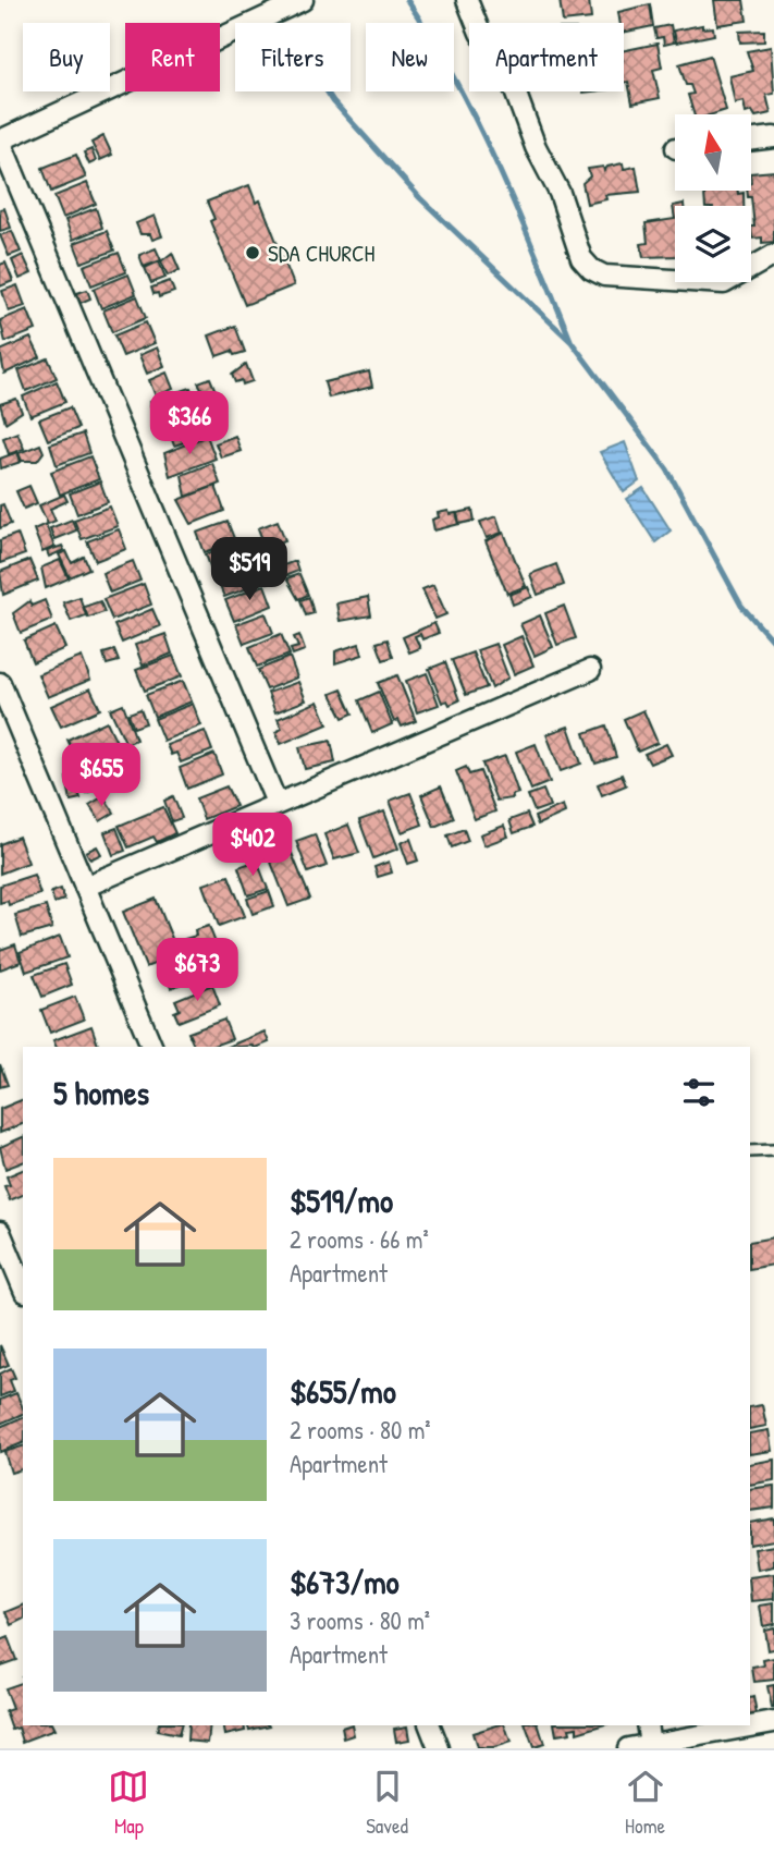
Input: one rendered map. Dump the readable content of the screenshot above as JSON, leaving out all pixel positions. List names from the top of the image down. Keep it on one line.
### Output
{"places":["SDA CHURCH"],"north":"top","page":{"chip":["Buy","Rent","Filters","New","Apartment"],"price":["$366","$519","$655","$402","$673"],"heading":"5 homes","list":[{"name":"$519/mo","note":"2 rooms · 66 m² · Apartment"},{"name":"$655/mo","note":"2 rooms · 80 m² · Apartment"},{"name":"$673/mo","note":"3 rooms · 80 m² · Apartment"}],"tabs":["Map","Saved","Home"]}}
